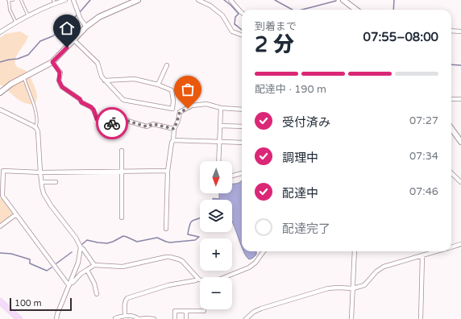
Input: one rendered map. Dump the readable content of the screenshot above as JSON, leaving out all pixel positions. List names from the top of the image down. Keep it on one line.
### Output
{"scale_bar":"100 m","north":"bottom","page":{"heading":["2 分","到着まで","07:55–08:00"],"bar":"配達中 · 190 m","list":[["受付済み","07:27"],["調理中","07:34"],["配達中","07:46"],"配達完了"],"map_buttons":["+","−"],"scale":"100 m"}}
